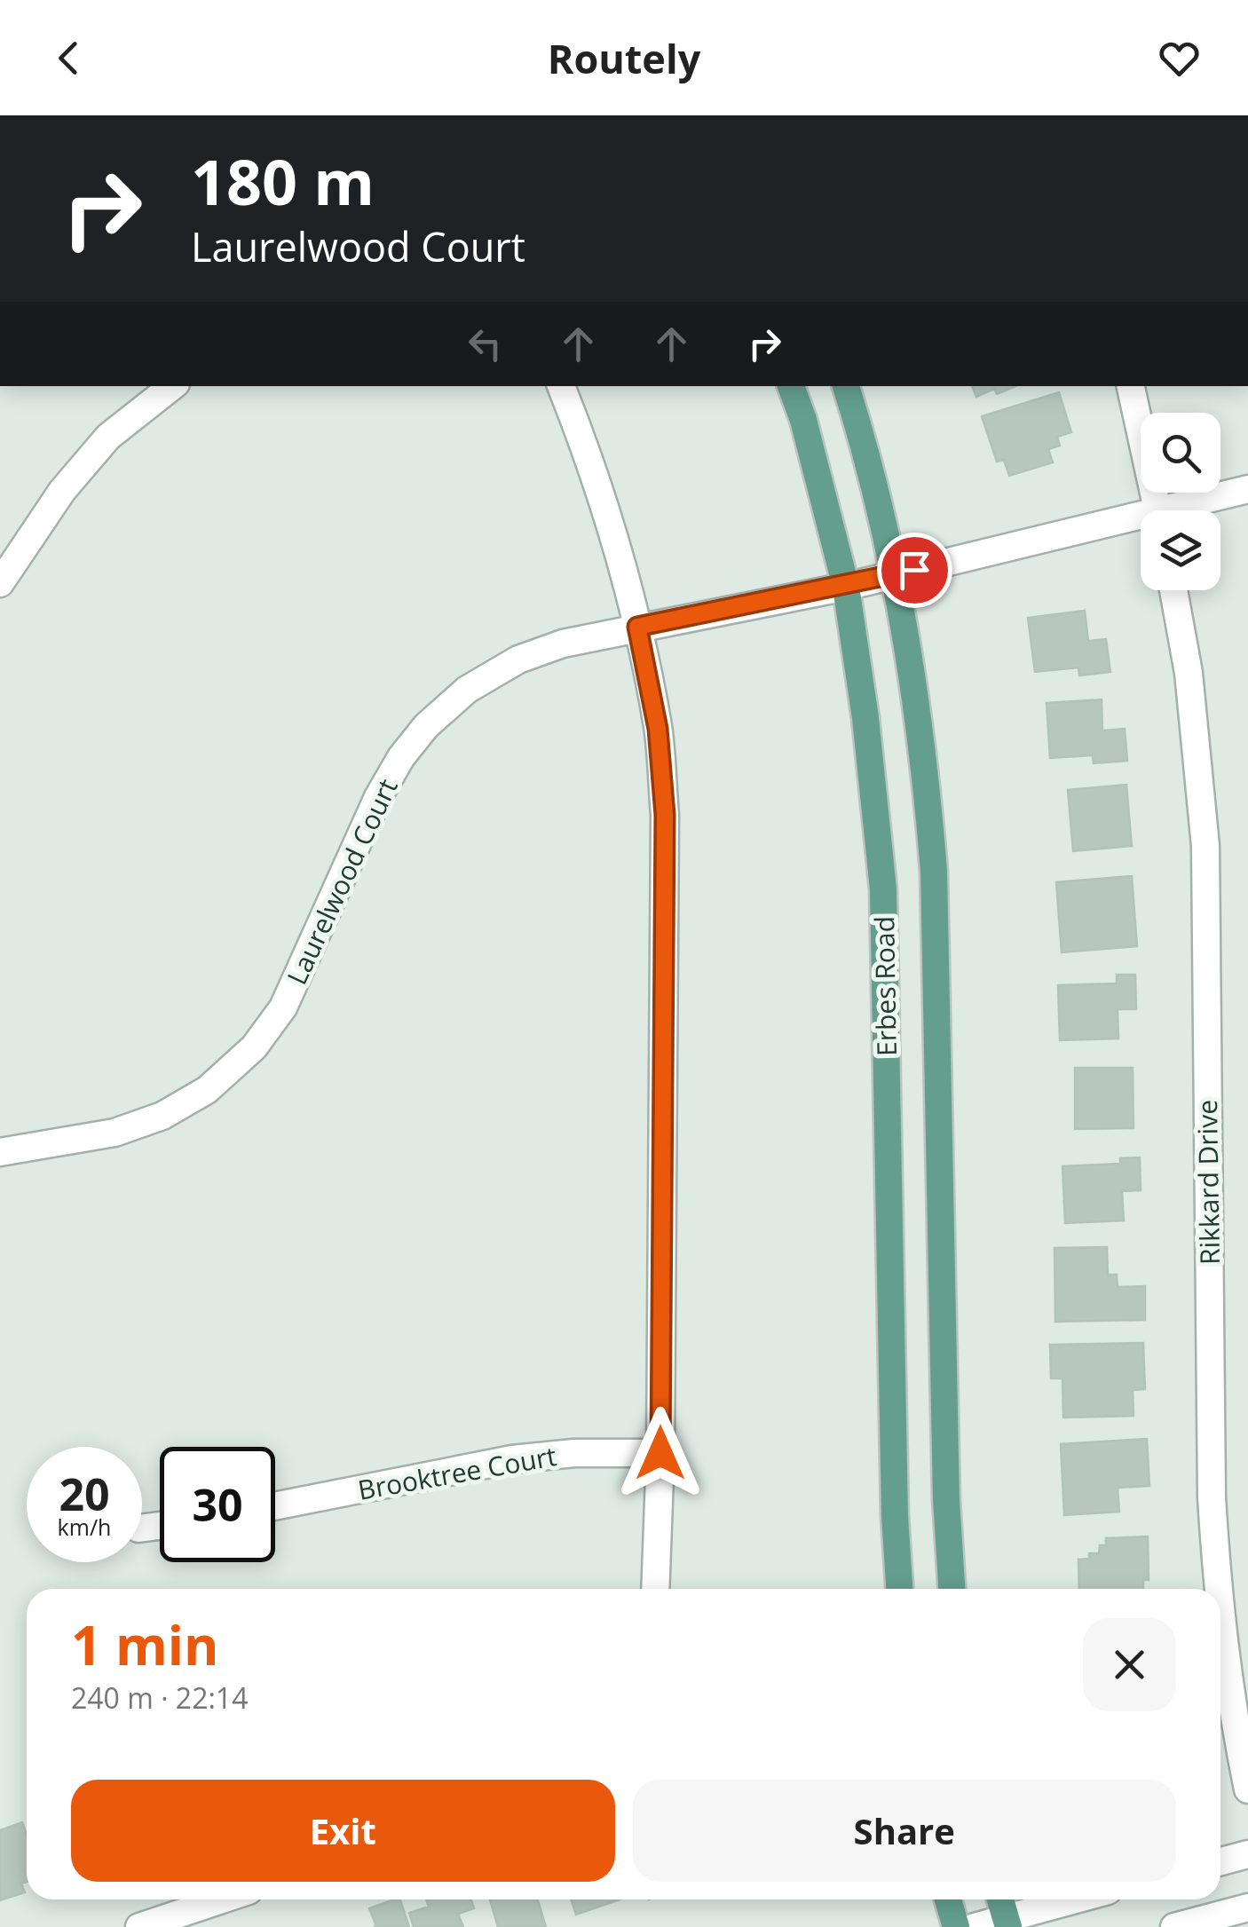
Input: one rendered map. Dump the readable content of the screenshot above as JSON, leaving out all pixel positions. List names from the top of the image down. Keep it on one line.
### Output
{"streets":{"main road":["Erbes Road"],"street":["Laurelwood Court","Rikkard Drive","Brooktree Court"]},"crossings":[["Laurelwood Court","Erbes Road"]],"page":{"header":"Routely","turn":["180 m","Laurelwood Court"],"speed":"20 km/h","limit":"30","heading":["1 min","240 m · 22:14"],"buttons":["Exit","Share"]}}
